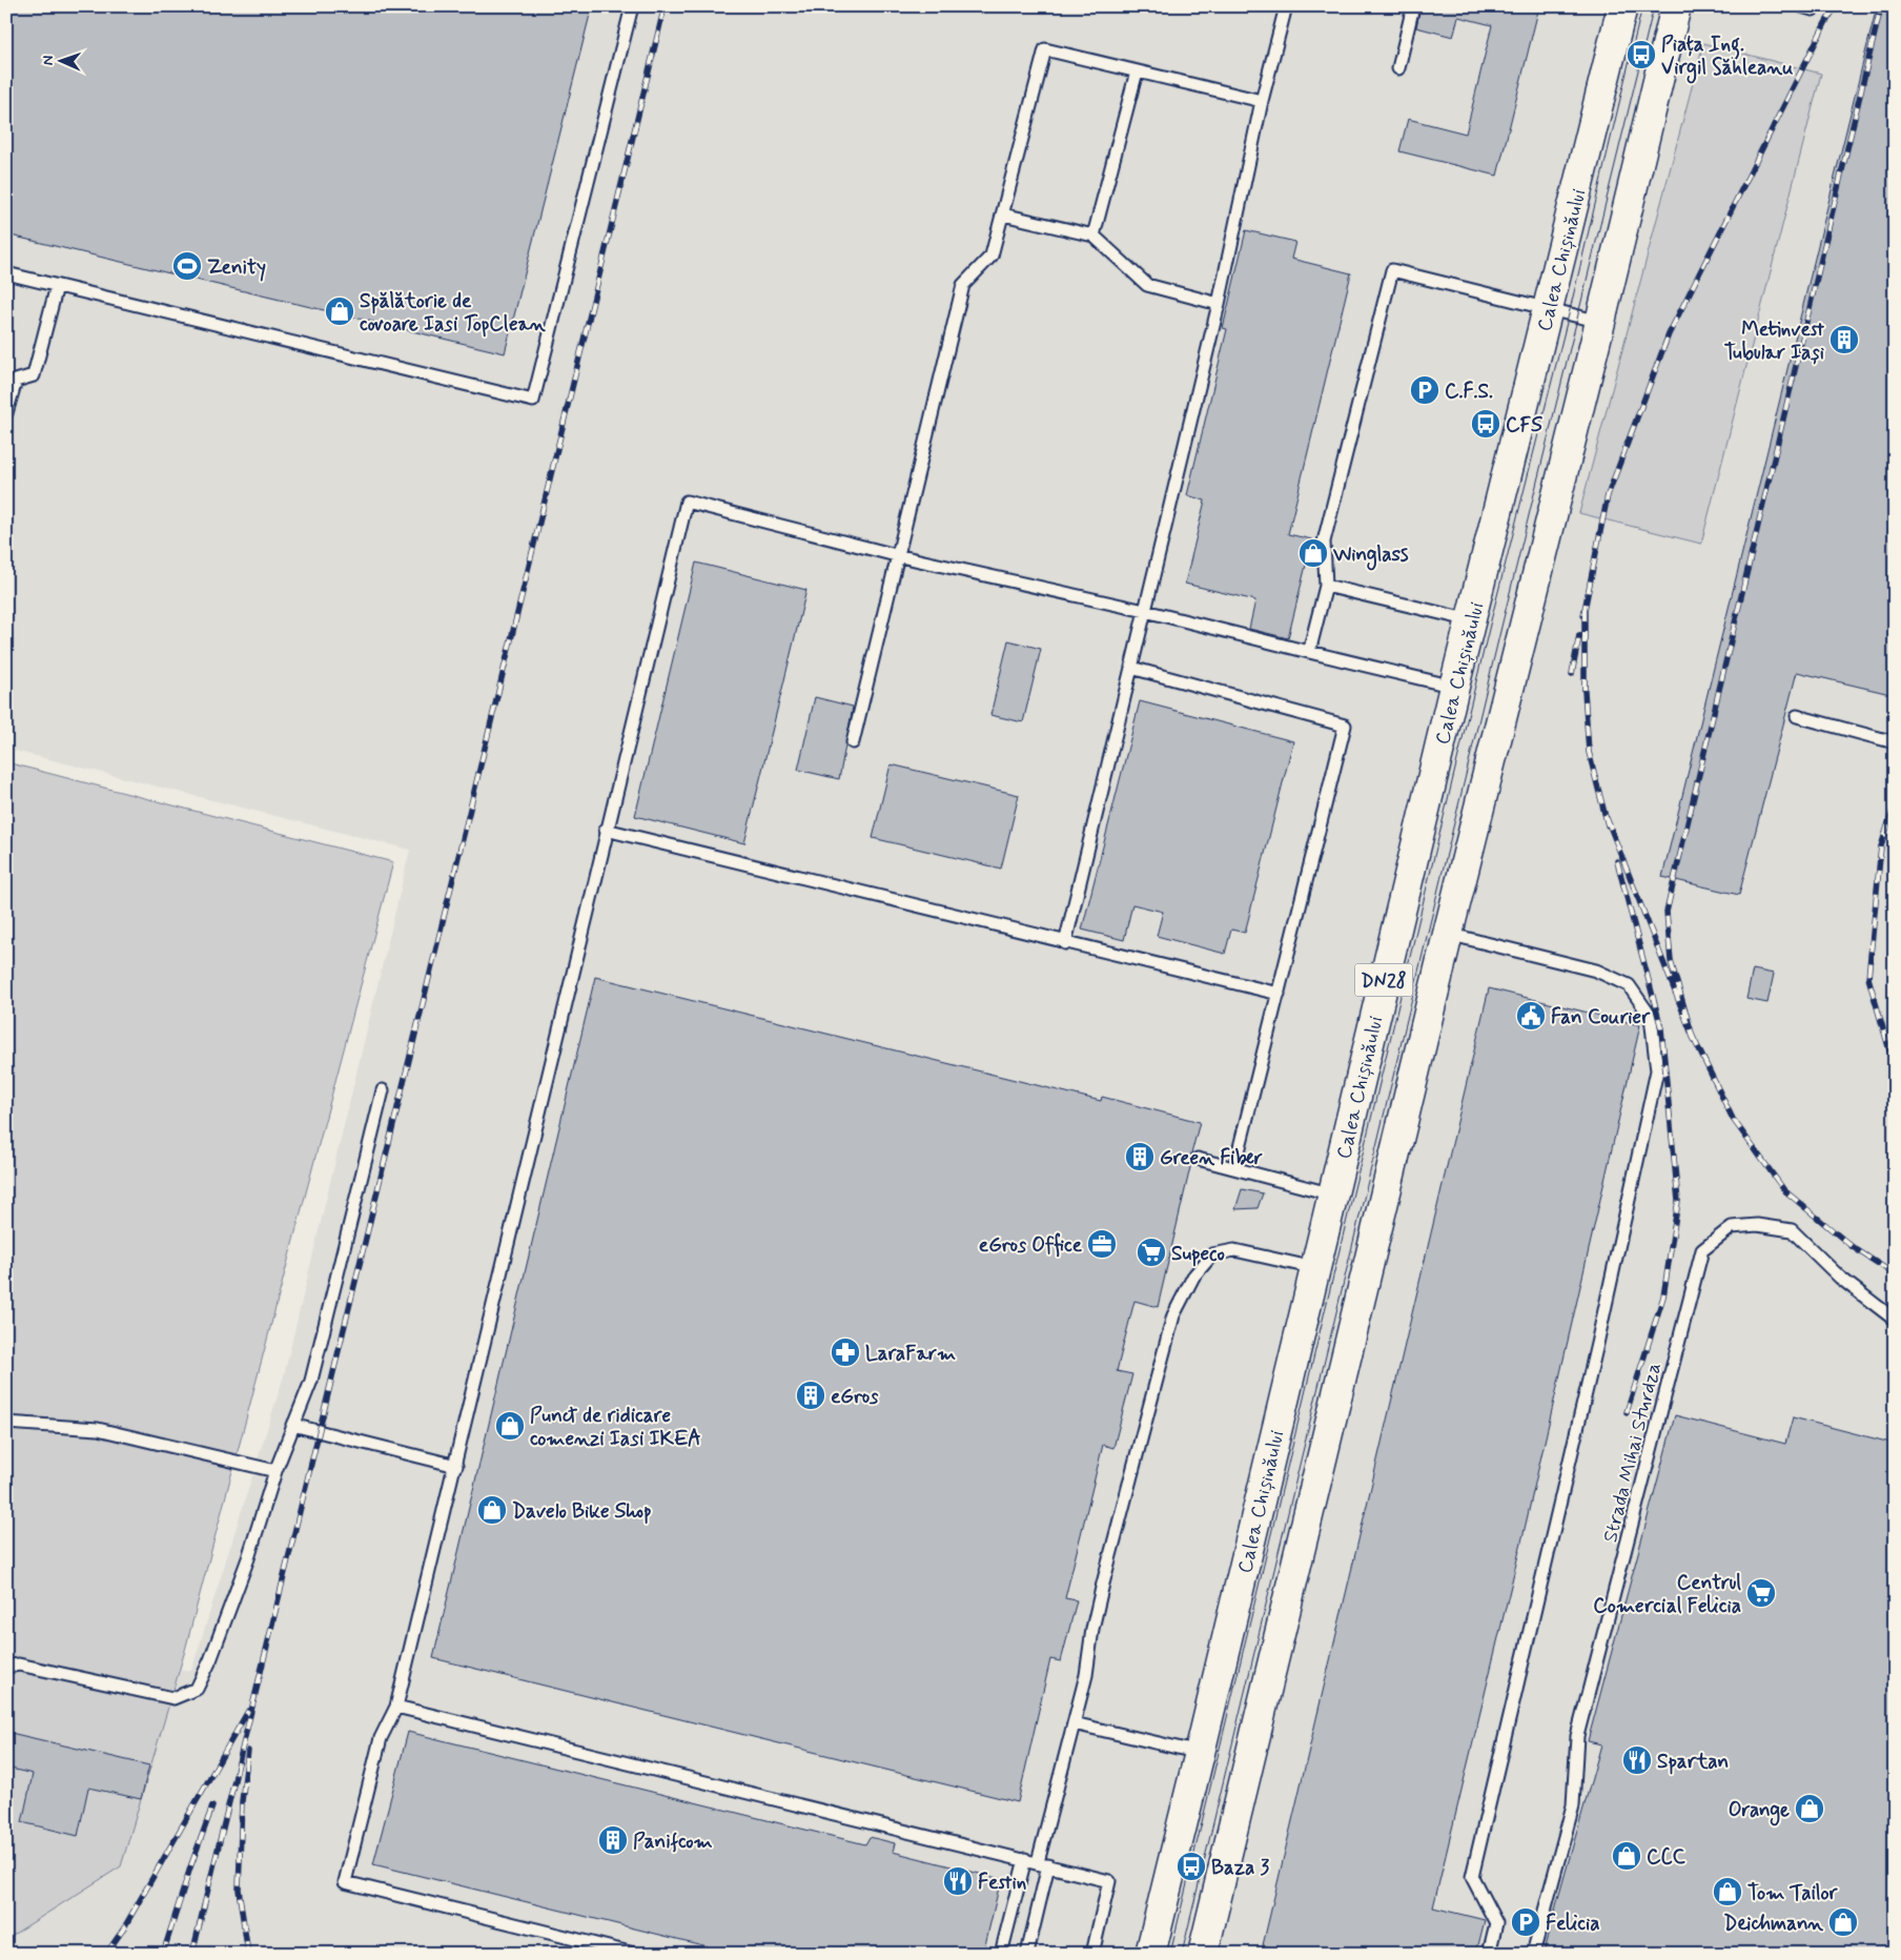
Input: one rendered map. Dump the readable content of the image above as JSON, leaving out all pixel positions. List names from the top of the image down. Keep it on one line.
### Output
{"streets":{"main road":["Calea Chișinăului","DN28"],"lane":["Strada Mihai Sturdza"]},"places":{"bus stop":["Piața Ing. Virgil Săhleanu","CFS","Baza 3"],"sports":["Zenity"],"shop":["Spălătorie de covoare Iasi TopClean","Winglass","Punct de ridicare comenzi Iasi IKEA","Davelo Bike Shop","Orange","CCC","Tom Tailor","Deichmann"],"building":["Metinvest Tubular Iași","Green Fiber","eGros","Panifcom"],"parking":["C.F.S.","Felicia"],"public building":["Fan Courier"],"office":["eGros Office"],"supermarket":["Supeco","Centrul Comercial Felicia"],"pharmacy":["LaraFarm"],"restaurant":["Spartan","Festin"]},"north":"left"}
